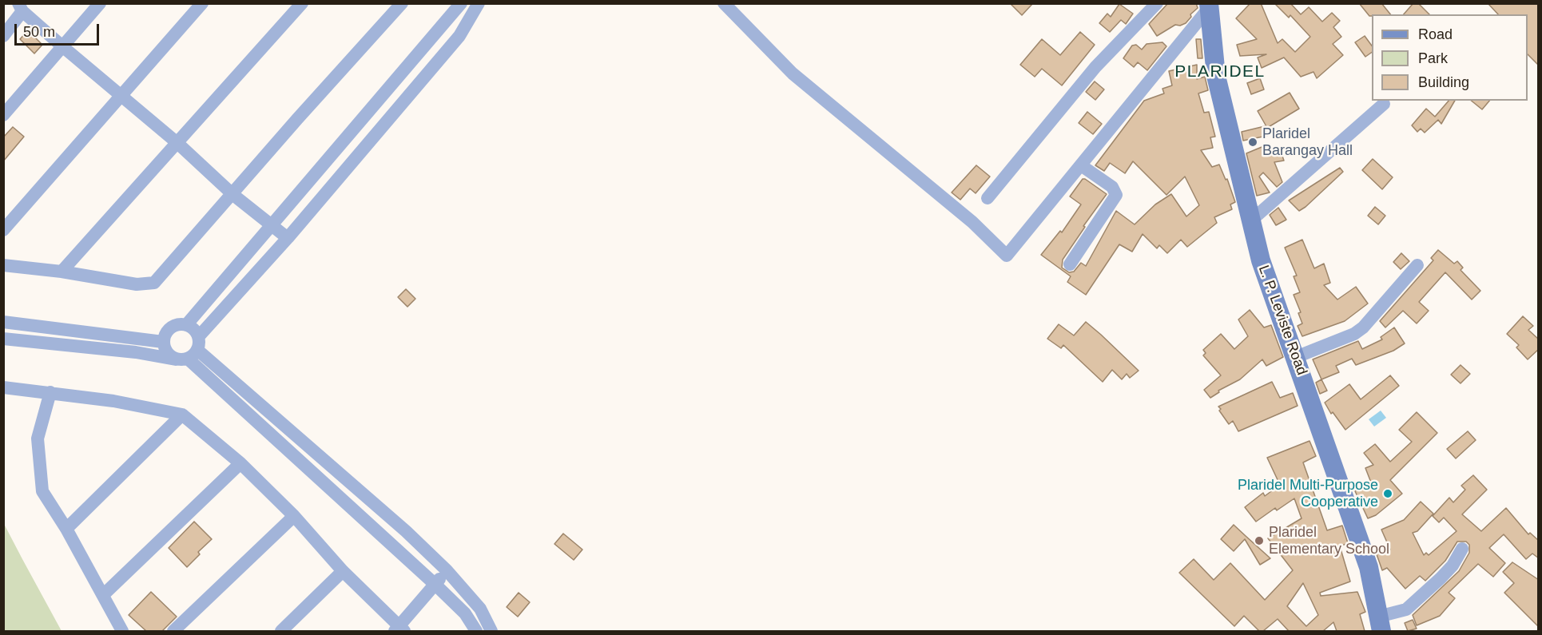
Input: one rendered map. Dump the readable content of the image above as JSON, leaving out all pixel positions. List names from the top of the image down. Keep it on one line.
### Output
{"streets":{"main road":["L. P. Leviste Road"]},"districts":["PLARIDEL"],"places":["Plaridel Barangay Hall","Plaridel Multi-Purpose Cooperative","Plaridel Elementary School"],"legend":["Road","Park","Building"],"scale_bar":"50 m"}
